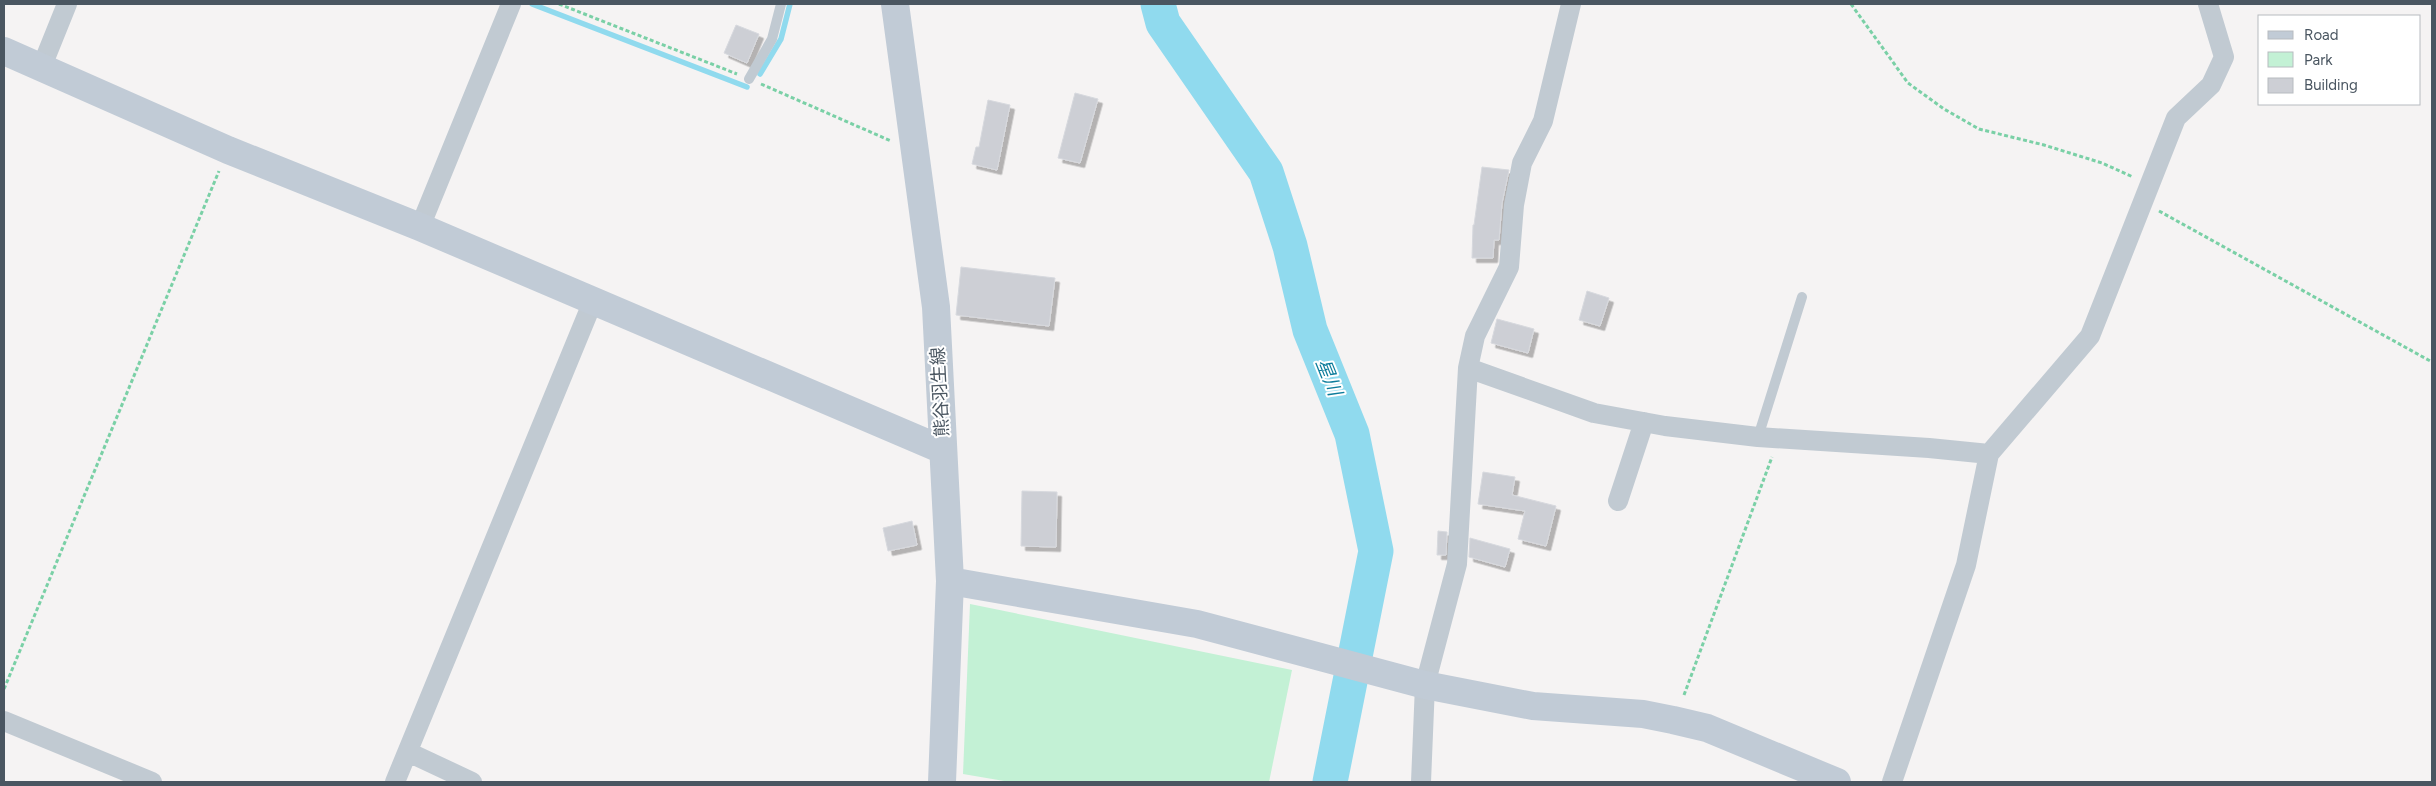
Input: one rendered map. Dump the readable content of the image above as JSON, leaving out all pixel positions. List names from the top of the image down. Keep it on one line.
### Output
{"streets":{"street":["熊谷羽生線"]},"water":["星川"],"legend":["Road","Park","Building"]}
